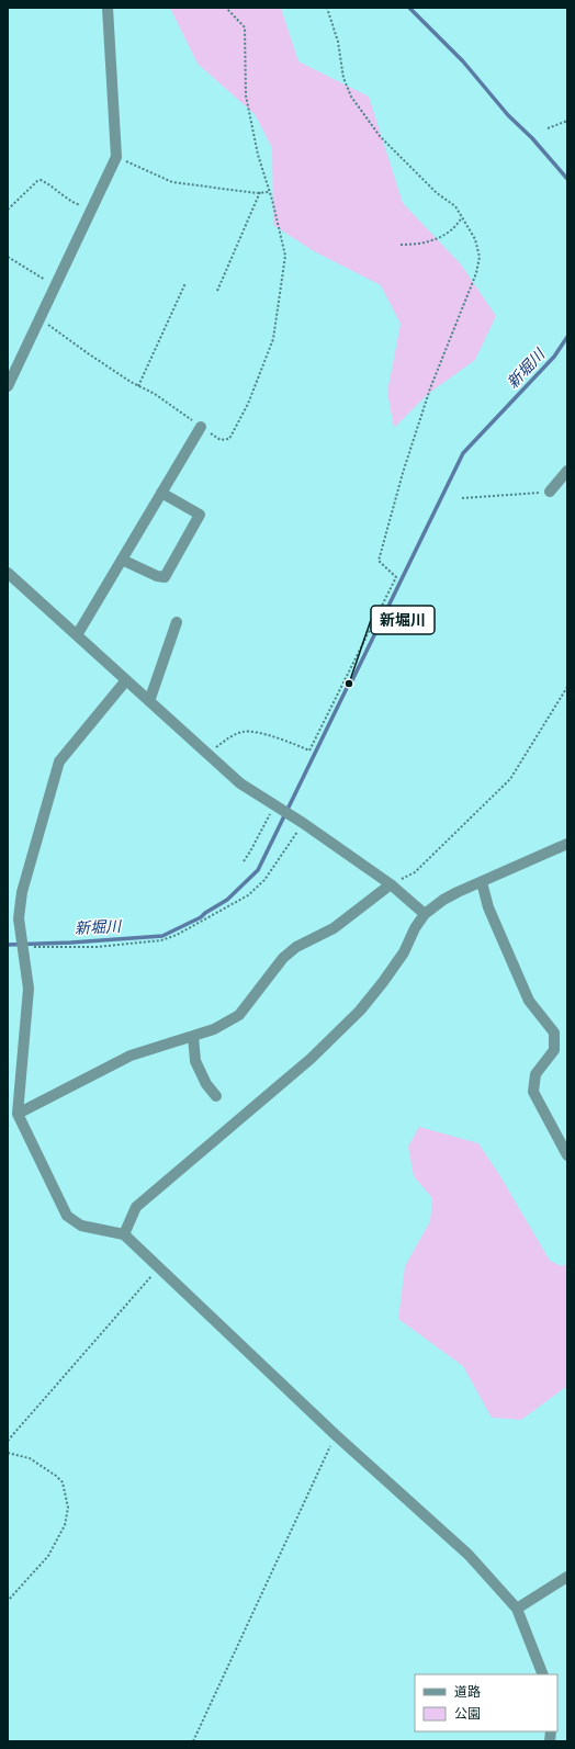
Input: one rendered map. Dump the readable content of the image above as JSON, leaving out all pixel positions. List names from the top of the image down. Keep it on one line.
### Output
{"water":["新堀川"],"places":["新堀川"],"legend":["道路","公園"]}
